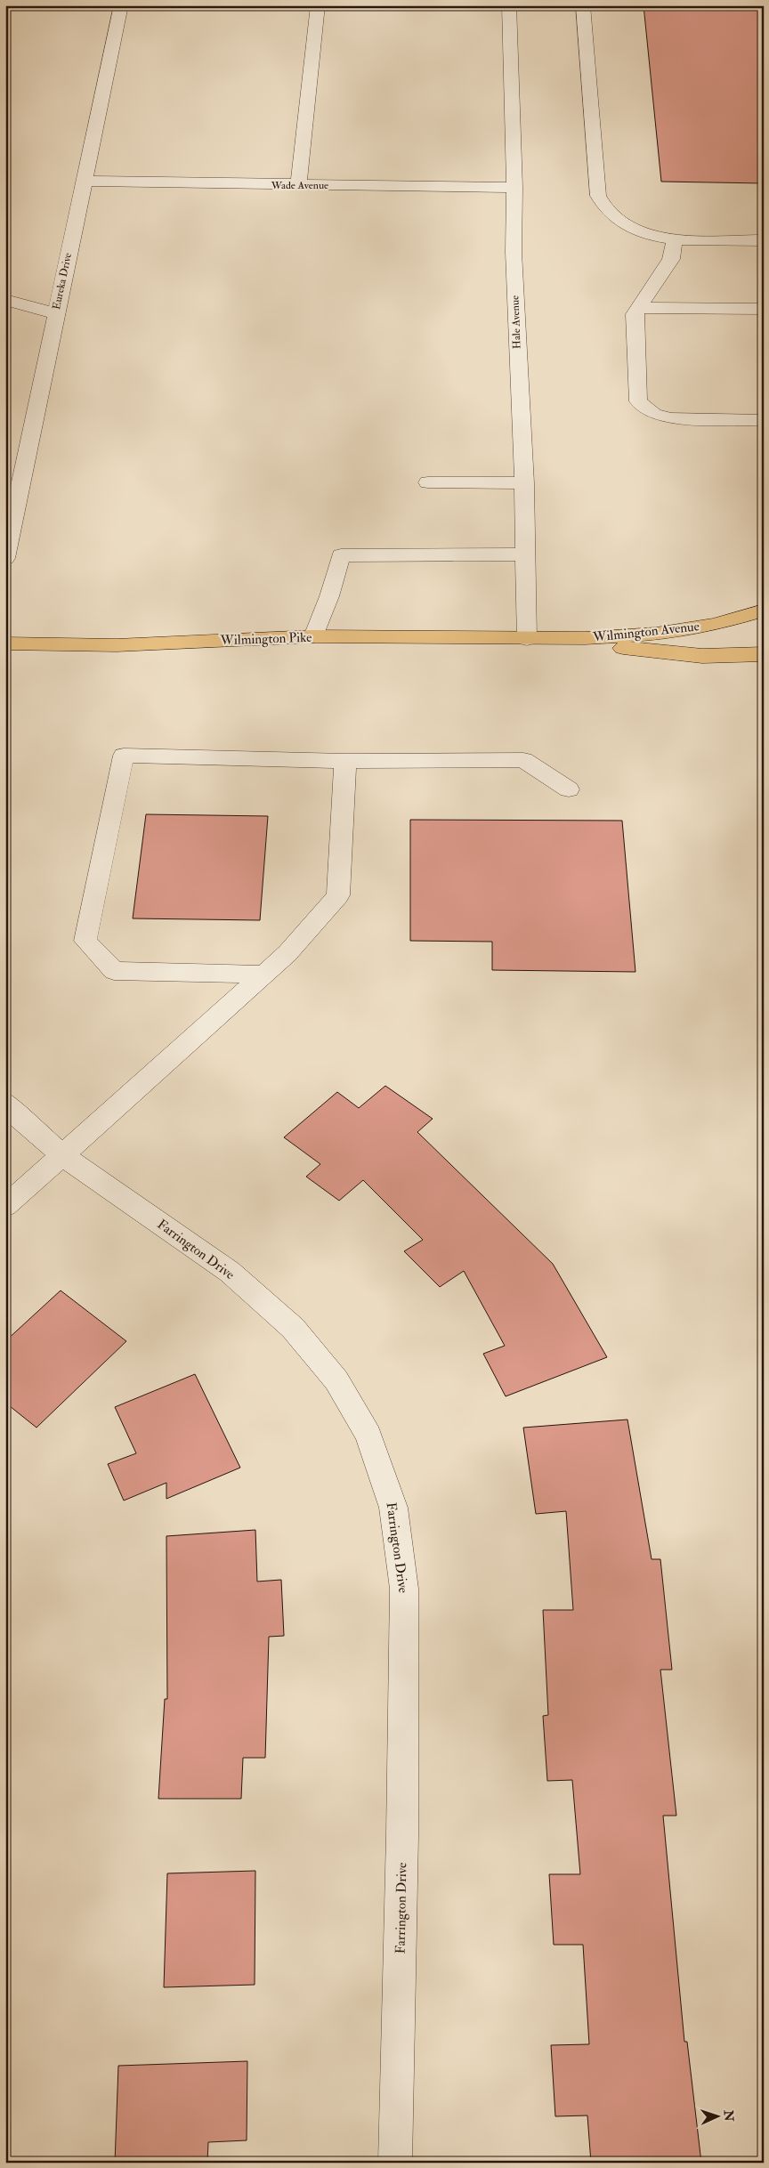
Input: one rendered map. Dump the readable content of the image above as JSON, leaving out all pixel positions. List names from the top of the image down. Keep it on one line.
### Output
{"streets":{"main road":["Wilmington Avenue","Wilmington Pike"],"street":["Wade Avenue","Eureka Drive","Hale Avenue","Farrington Drive"]},"crossings":[["Wade Avenue","Eureka Drive"],["Wade Avenue","Hale Avenue"],["Hale Avenue","Wilmington Avenue"],["Hale Avenue","Wilmington Pike"],["Wilmington Avenue","Wilmington Pike"]],"north":"right"}
